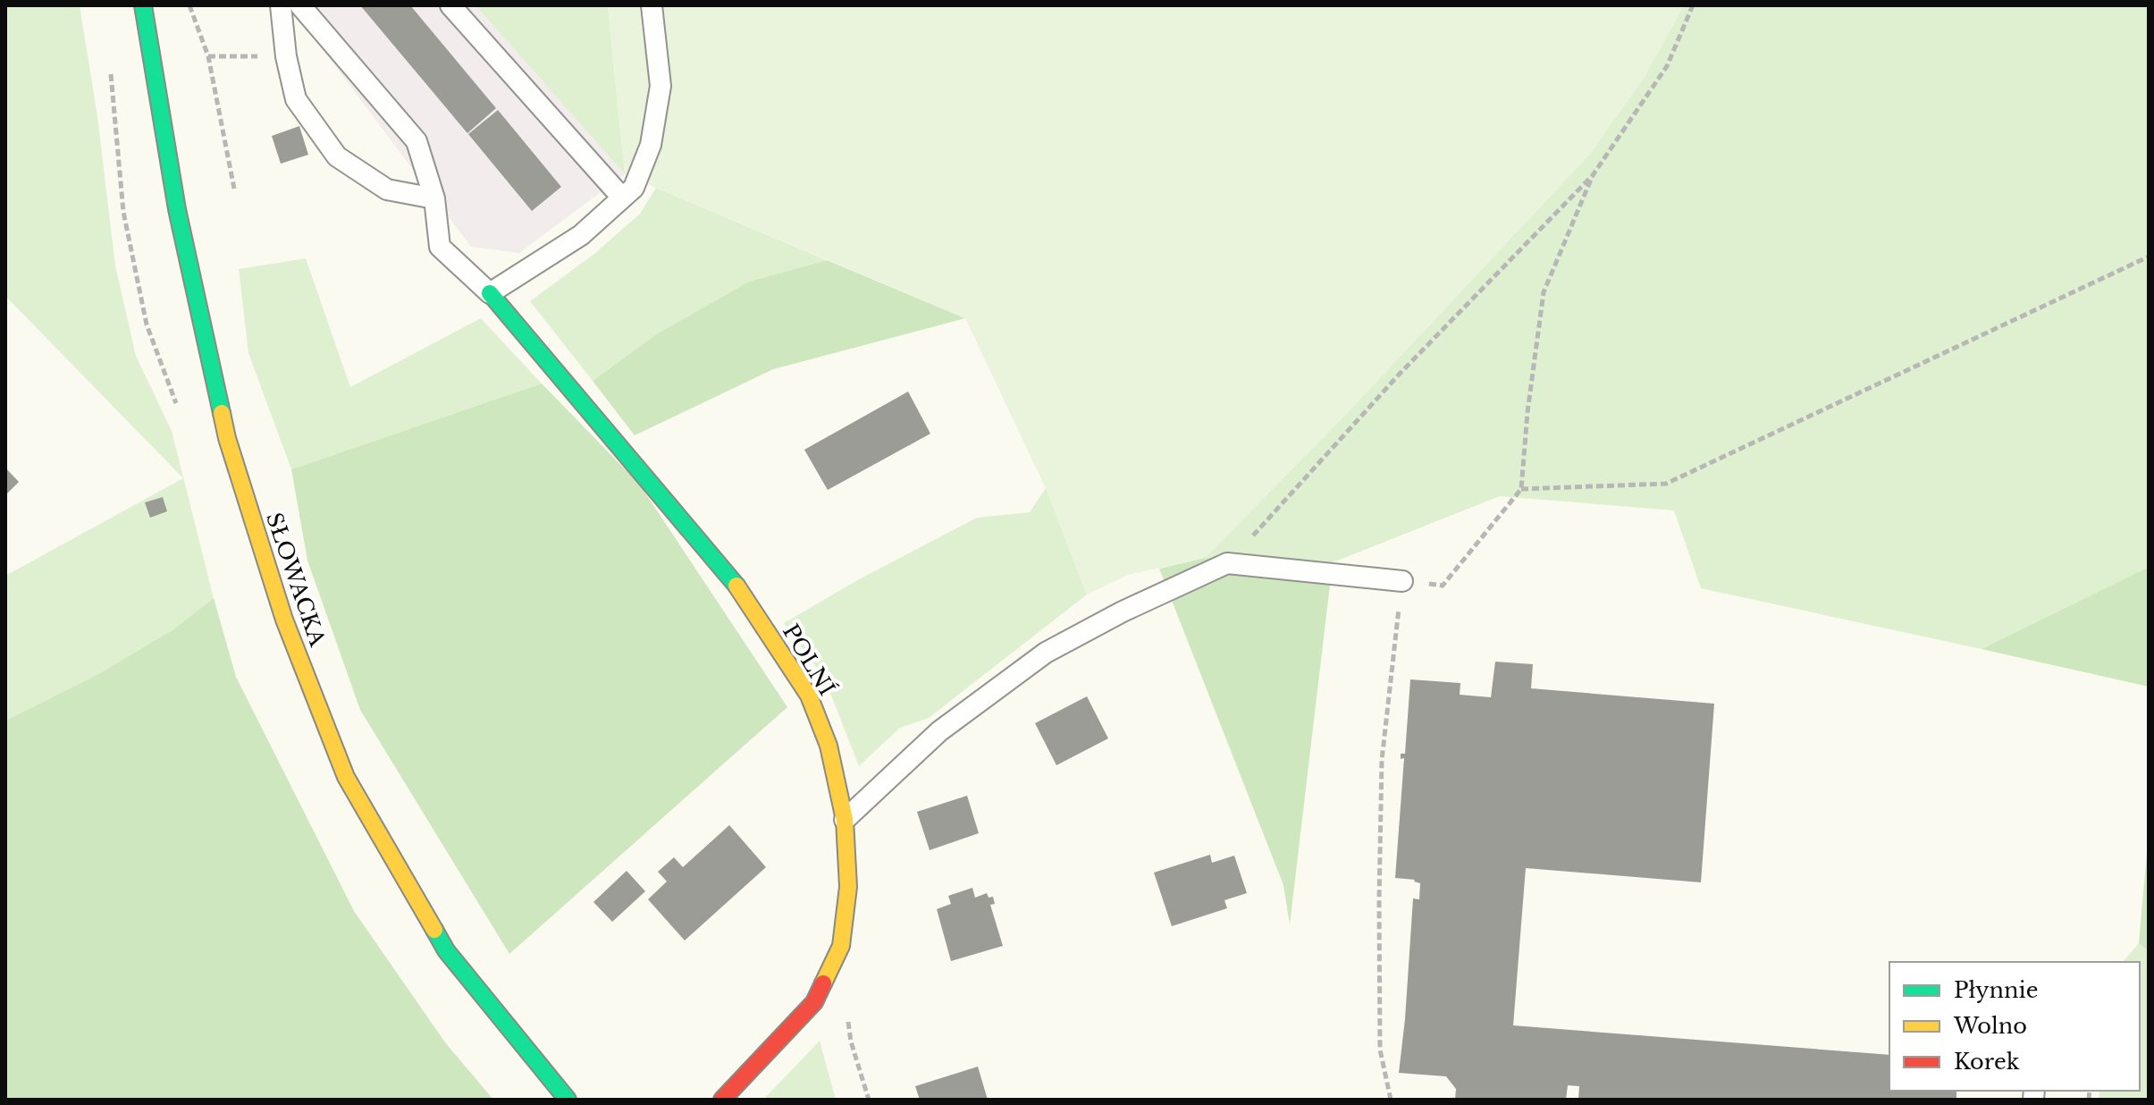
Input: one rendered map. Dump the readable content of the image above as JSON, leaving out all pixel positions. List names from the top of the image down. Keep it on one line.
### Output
{"streets":{"street":["SŁOWACKA","POLNÍ"]},"legend":["Płynnie","Wolno","Korek"]}
